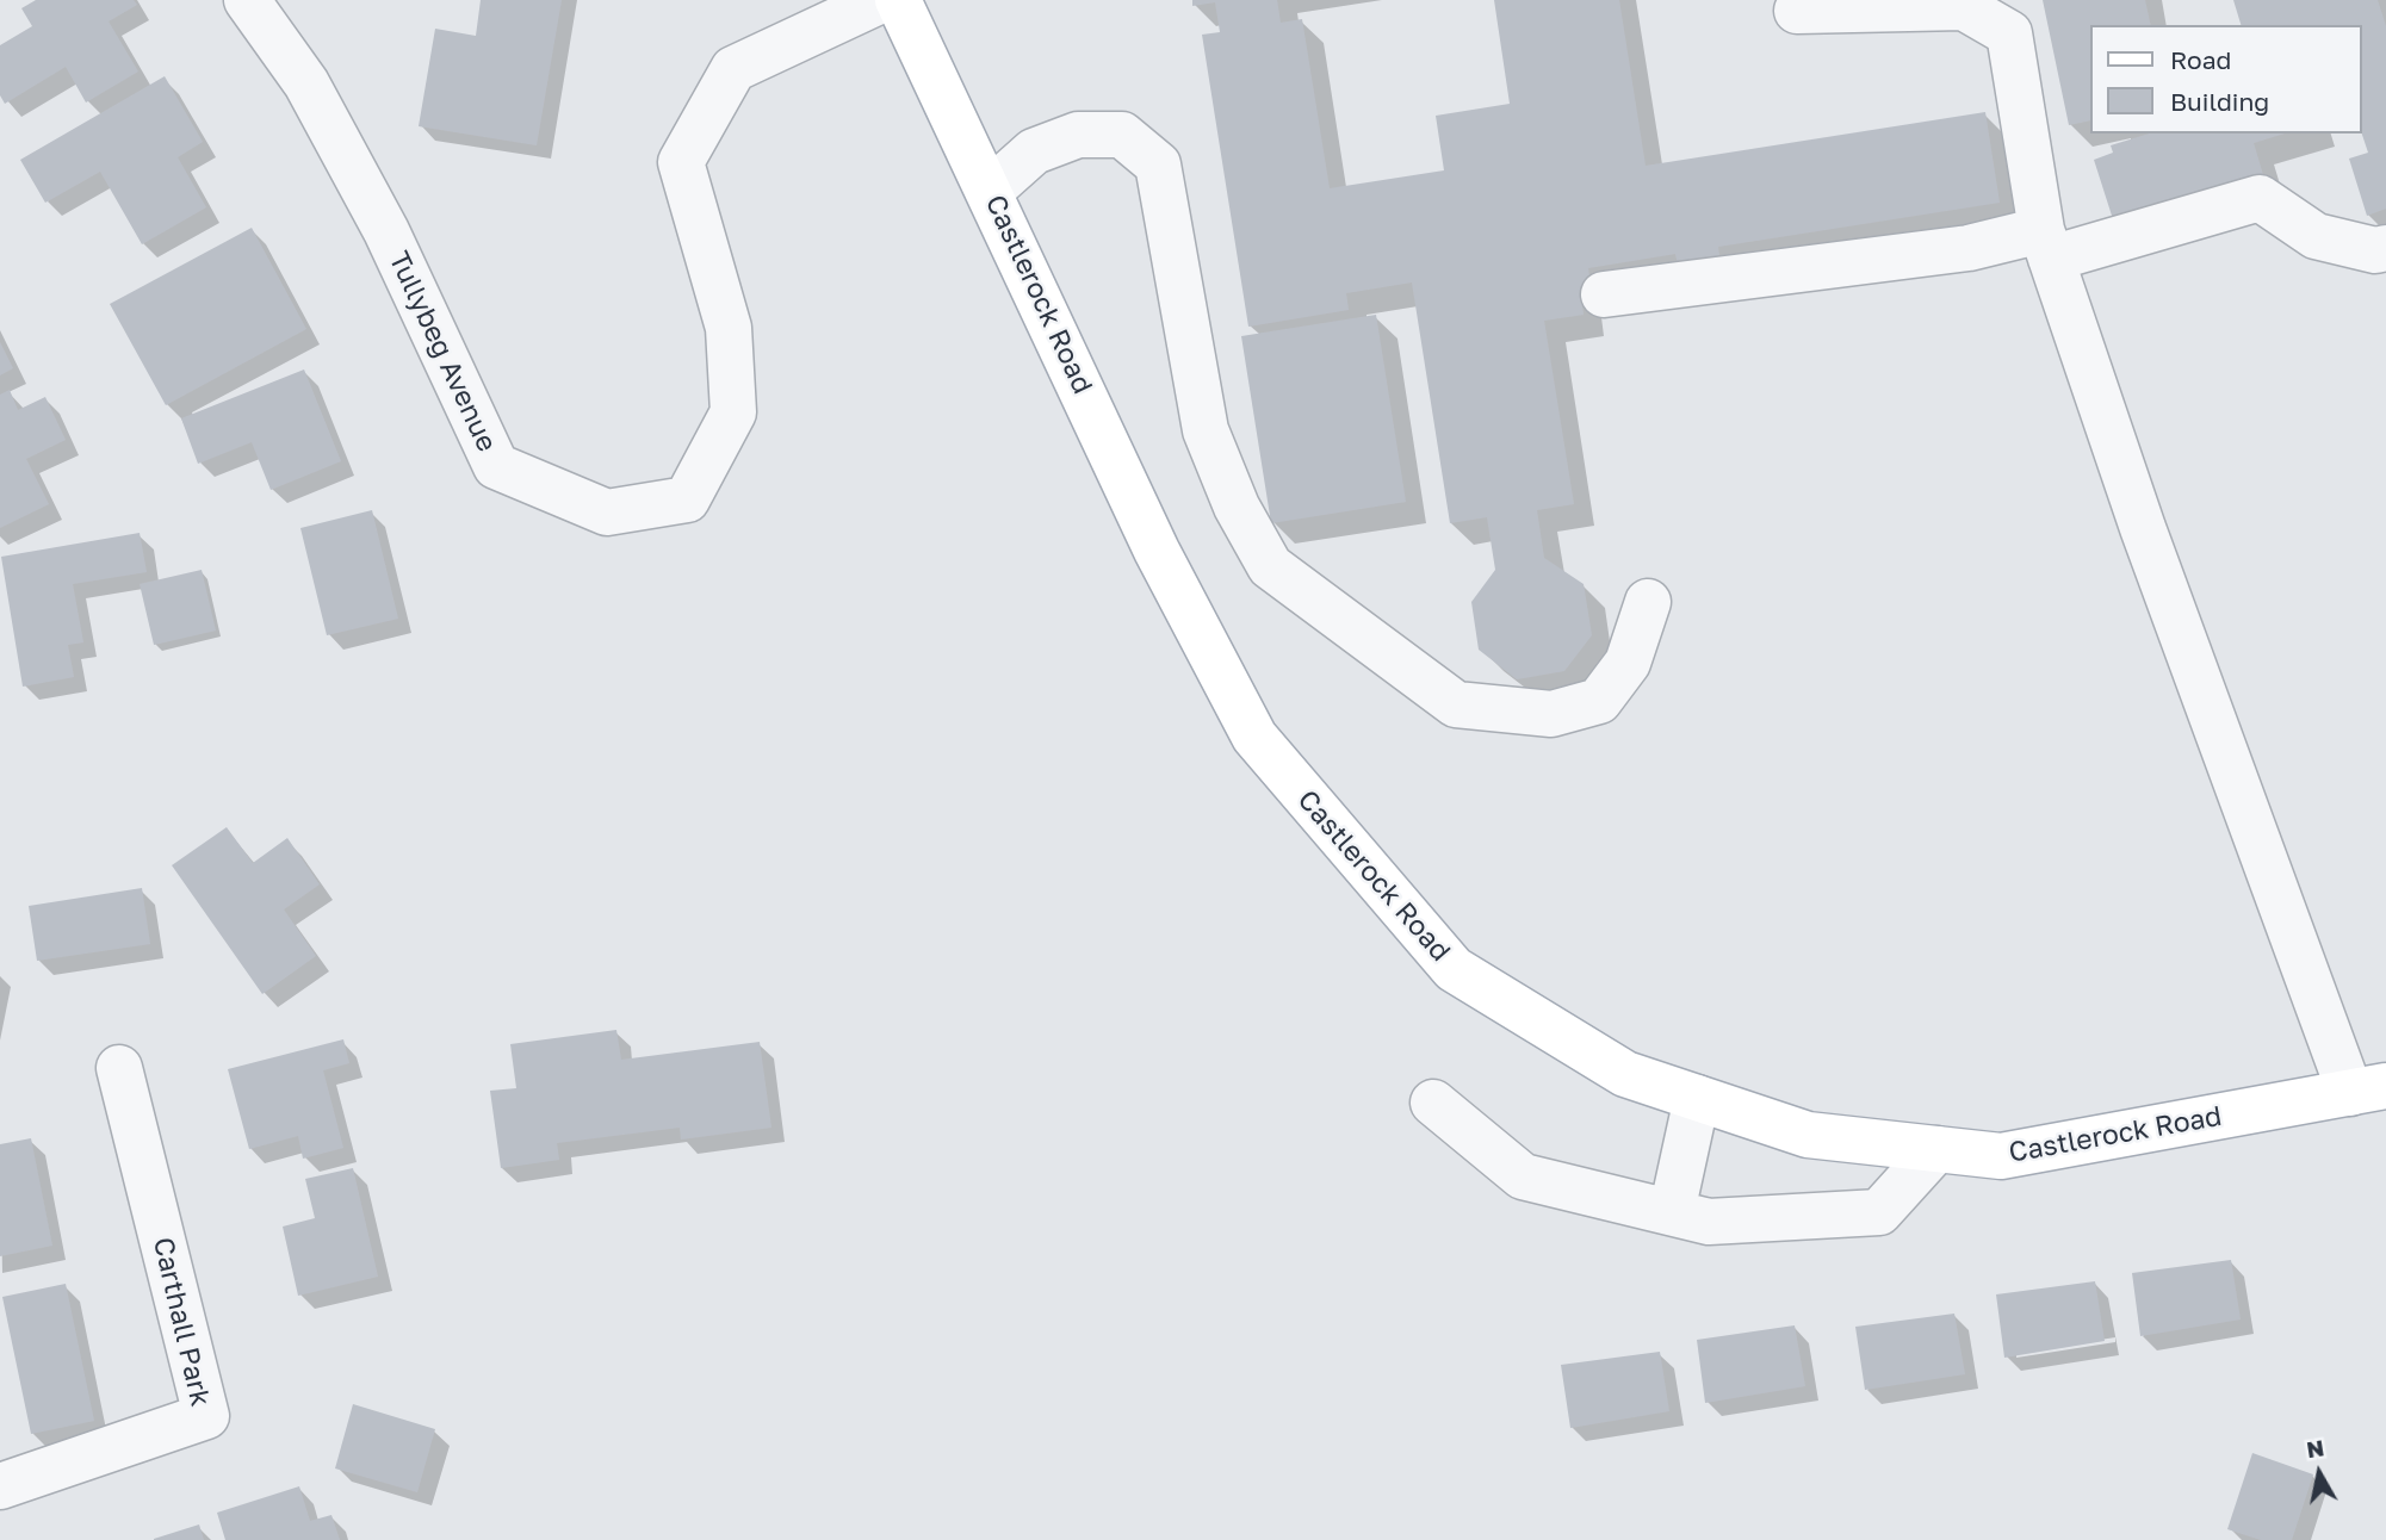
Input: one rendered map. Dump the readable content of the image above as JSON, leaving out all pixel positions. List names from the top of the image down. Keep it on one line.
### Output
{"streets":{"main road":["Castlerock Road"],"street":["Tullybeg Avenue","Carthall Park"]},"legend":["Road","Building"],"north":"top"}
